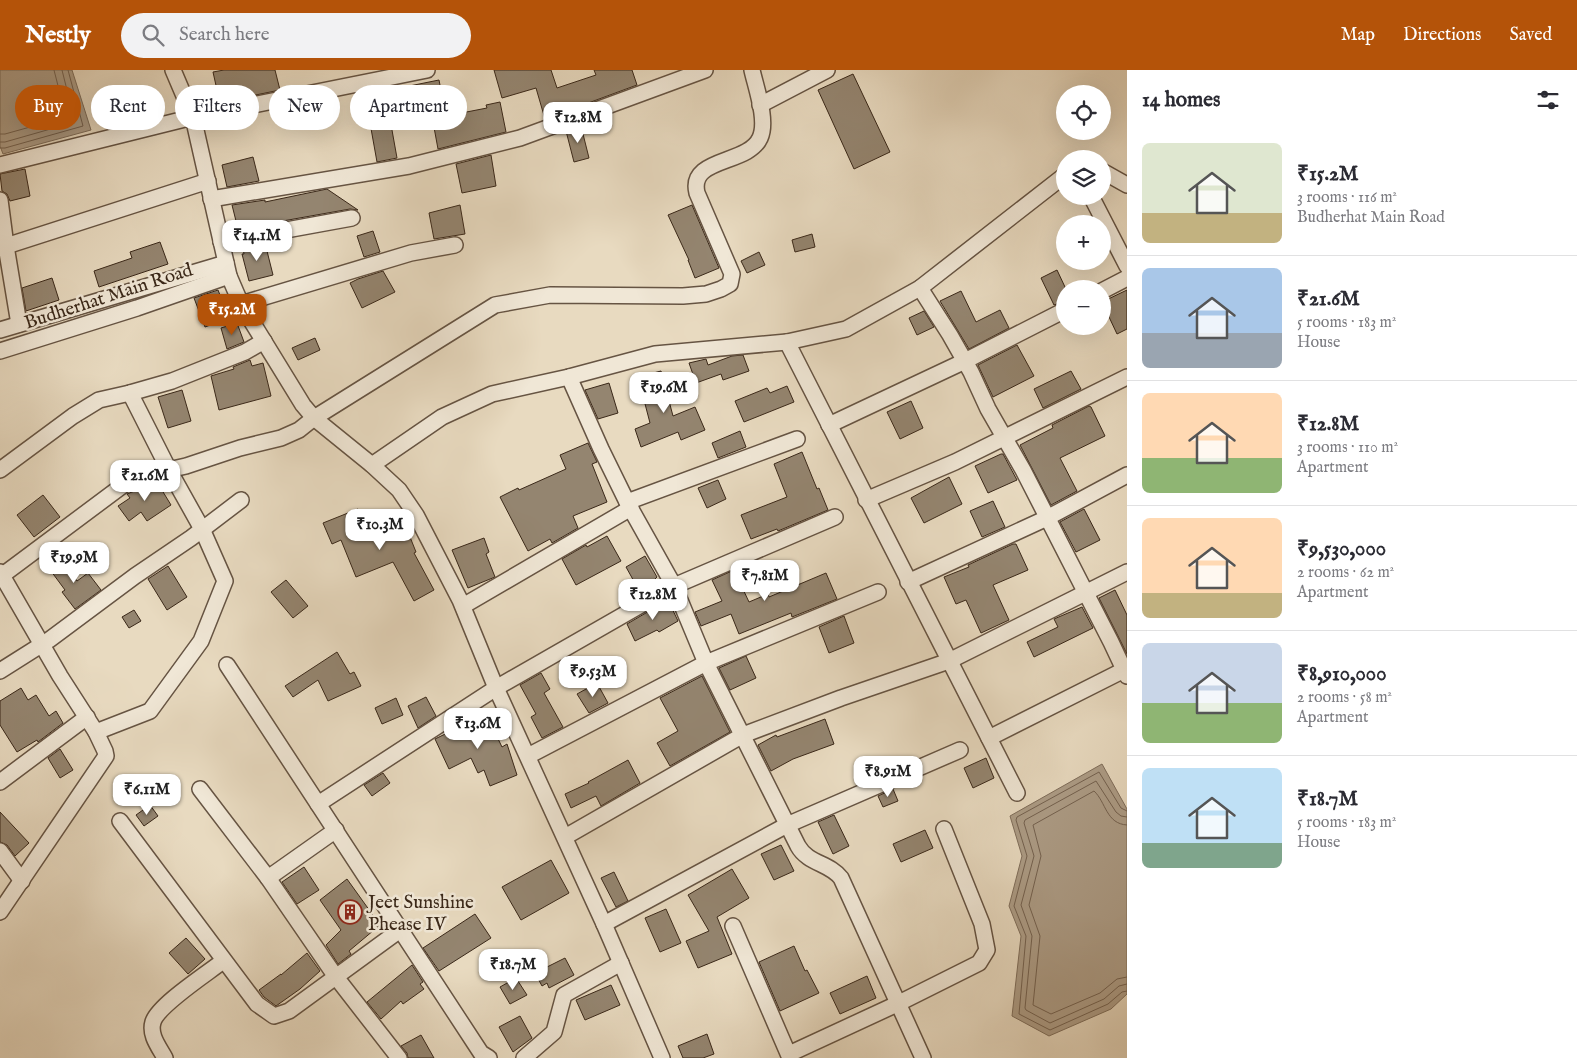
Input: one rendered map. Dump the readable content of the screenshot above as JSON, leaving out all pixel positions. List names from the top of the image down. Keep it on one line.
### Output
{"streets":{"street":["Budherhat Main Road"]},"places":{"building":["Jeet Sunshine Phease IV"]},"page":{"header":"Nestly","search":"Search here","nav":["Map","Directions","Saved"],"heading":"14 homes","map_buttons":["+","−"],"chip":["Buy","Rent","Filters","New","Apartment"],"price":["₹12.8M","₹14.1M","₹15.2M","₹19.6M","₹21.6M","₹10.3M","₹19.9M","₹7.81M","₹12.8M","₹9.53M","₹13.6M","₹8.91M","₹6.11M","₹18.7M"],"list":[{"name":"₹15.2M","note":"3 rooms · 116 m² · Budherhat Main Road"},{"name":"₹21.6M","note":"5 rooms · 183 m² · House"},{"name":"₹12.8M","note":"3 rooms · 110 m² · Apartment"},{"name":"₹9,530,000","note":"2 rooms · 62 m² · Apartment"},{"name":"₹8,910,000","note":"2 rooms · 58 m² · Apartment"},{"name":"₹18.7M","note":"5 rooms · 183 m² · House"}]}}
